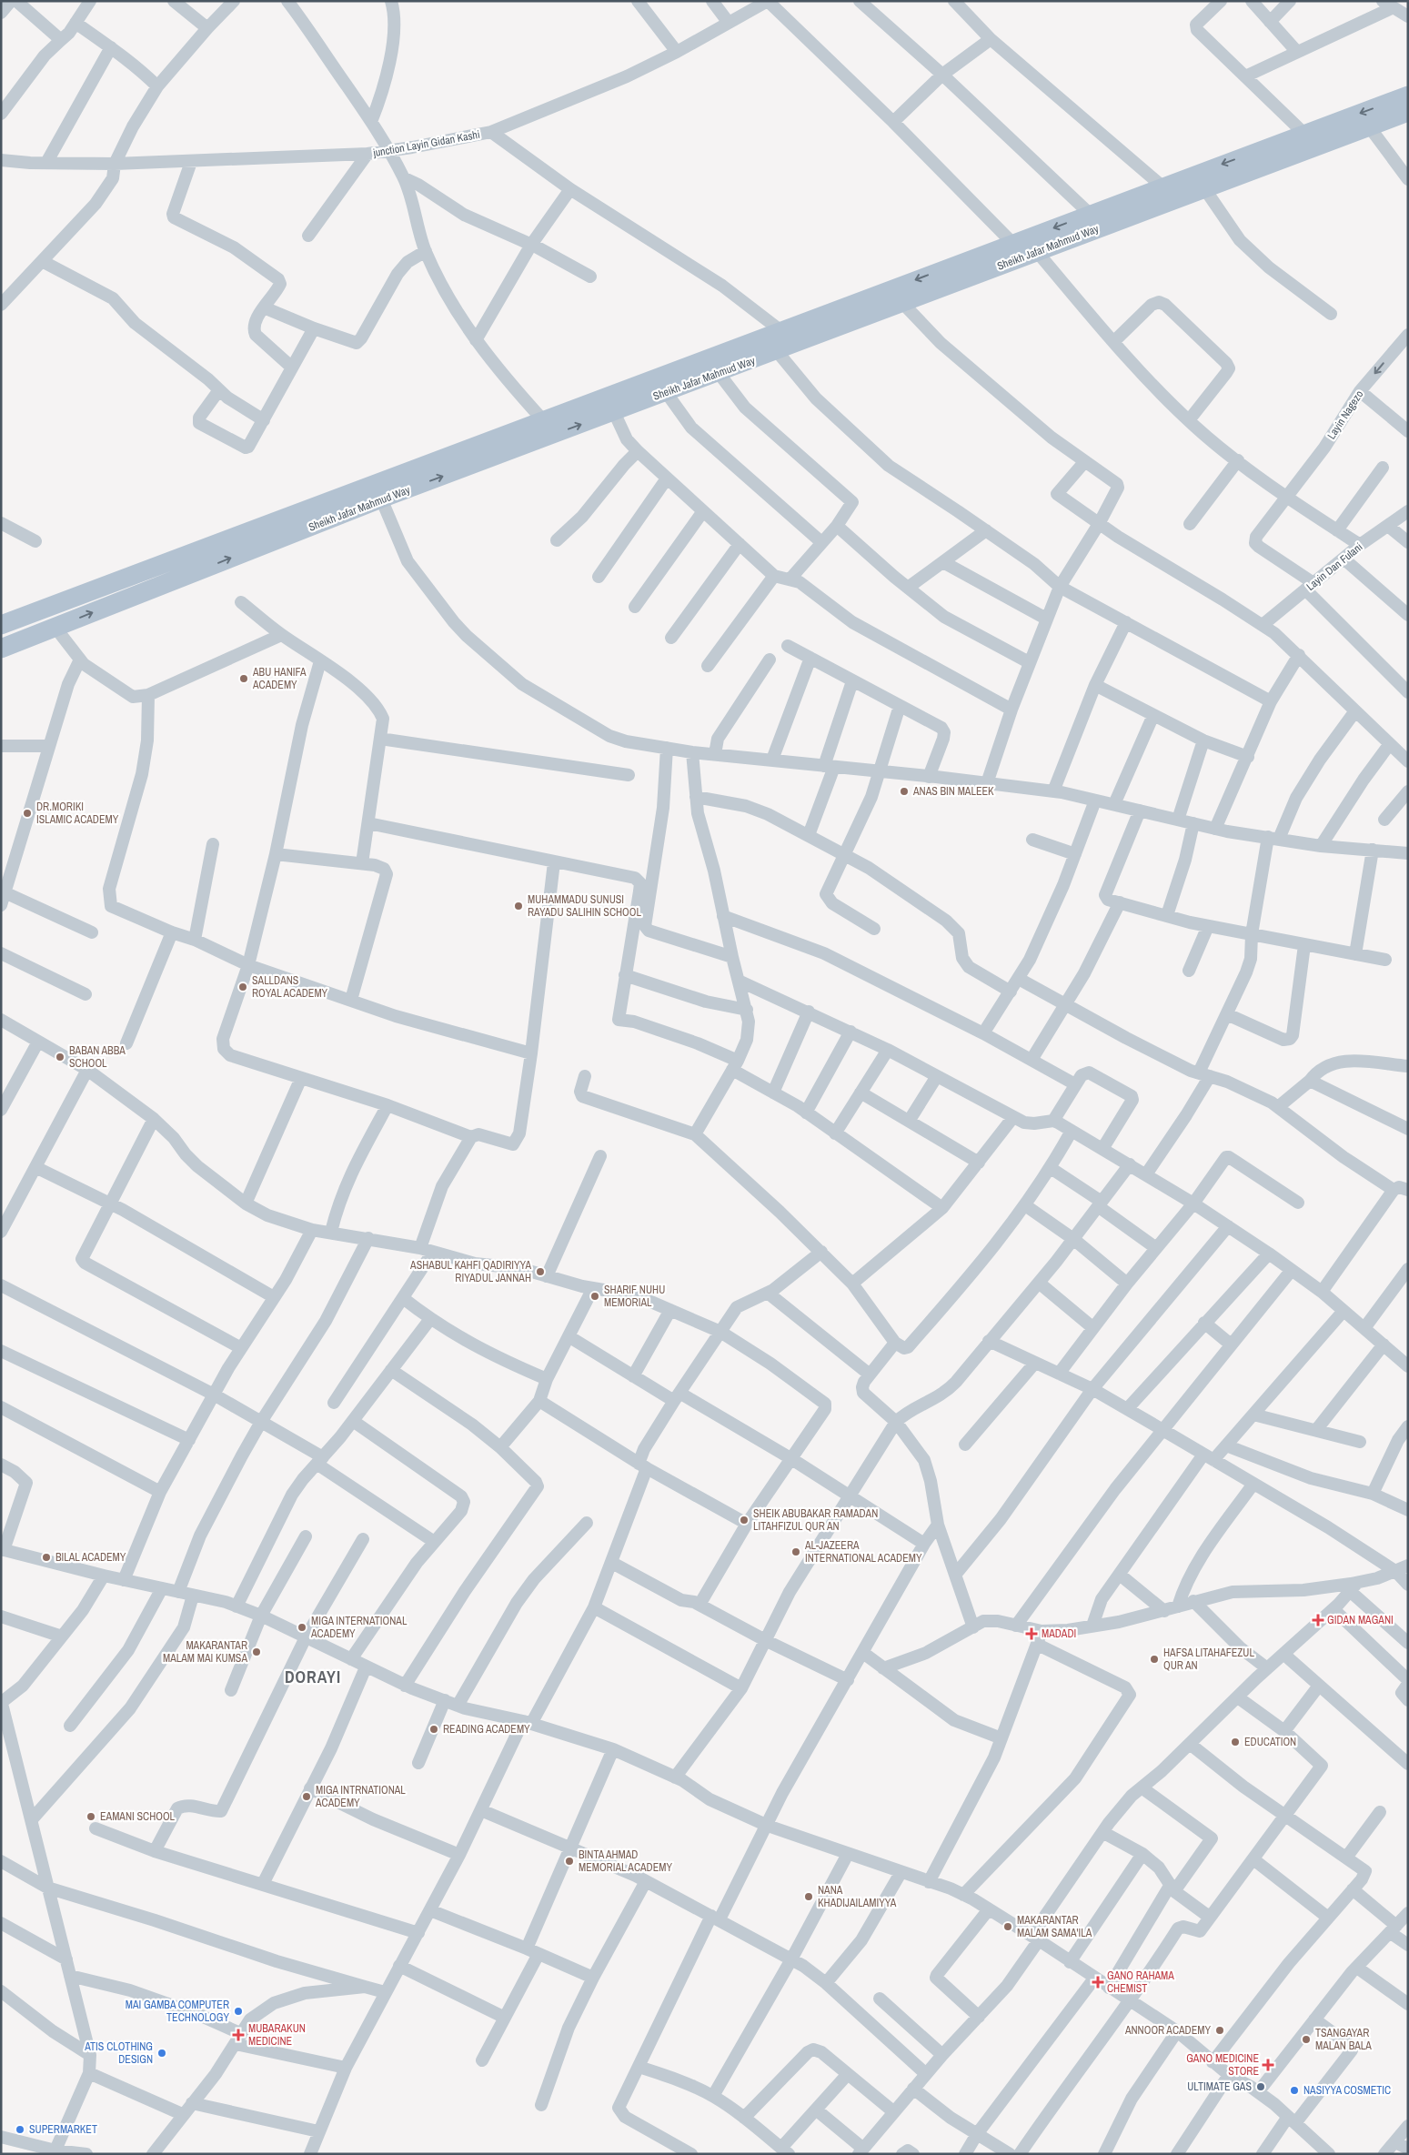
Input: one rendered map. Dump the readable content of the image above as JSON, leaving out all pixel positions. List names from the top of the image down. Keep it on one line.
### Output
{"streets":{"main road":["Sheikh Jafar Mahmud Way"],"street":["junction Layin Gidan Kashi","Layin Nagezo","Layin Dan Fulani"]},"crossings":[["Layin Nagezo","Layin Dan Fulani"]],"districts":["DORAYI"],"places":{"other":["ABU HANIFA ACADEMY","ANAS BIN MALEEK","DR.MORIKI ISLAMIC ACADEMY","MUHAMMADU SUNUSI RAYADU SALIHIN SCHOOL","SALLDANS ROYAL ACADEMY","BABAN ABBA SCHOOL","ASHABUL KAHFI QADIRIYYA RIYADUL JANNAH","SHARIF NUHU MEMORIAL","SHEIK ABUBAKAR RAMADAN LITAHFIZUL QUR AN","AL-JAZEERA INTERNATIONAL ACADEMY","BILAL ACADEMY","MIGA INTERNATIONAL ACADEMY","MAKARANTAR MALAM MAI KUMSA","HAFSA LITAHAFEZUL QUR AN","READING ACADEMY","EDUCATION","MIGA INTRNATIONAL ACADEMY","EAMANI SCHOOL","BINTA AHMAD MEMORIAL ACADEMY","NANA KHADIJAILAMIYYA","MAKARANTAR MALAM SAMA'ILA","MAI GAMBA COMPUTER TECHNOLOGY","ANNOOR ACADEMY","TSANGAYAR MALAN BALA","ATIS CLOTHING DESIGN","ULTIMATE GAS","NASIYYA COSMETIC","SUPERMARKET"],"health":["GIDAN MAGANI","MADADI","GANO RAHAMA CHEMIST","MUBARAKUN MEDICINE","GANO MEDICINE STORE"]}}
